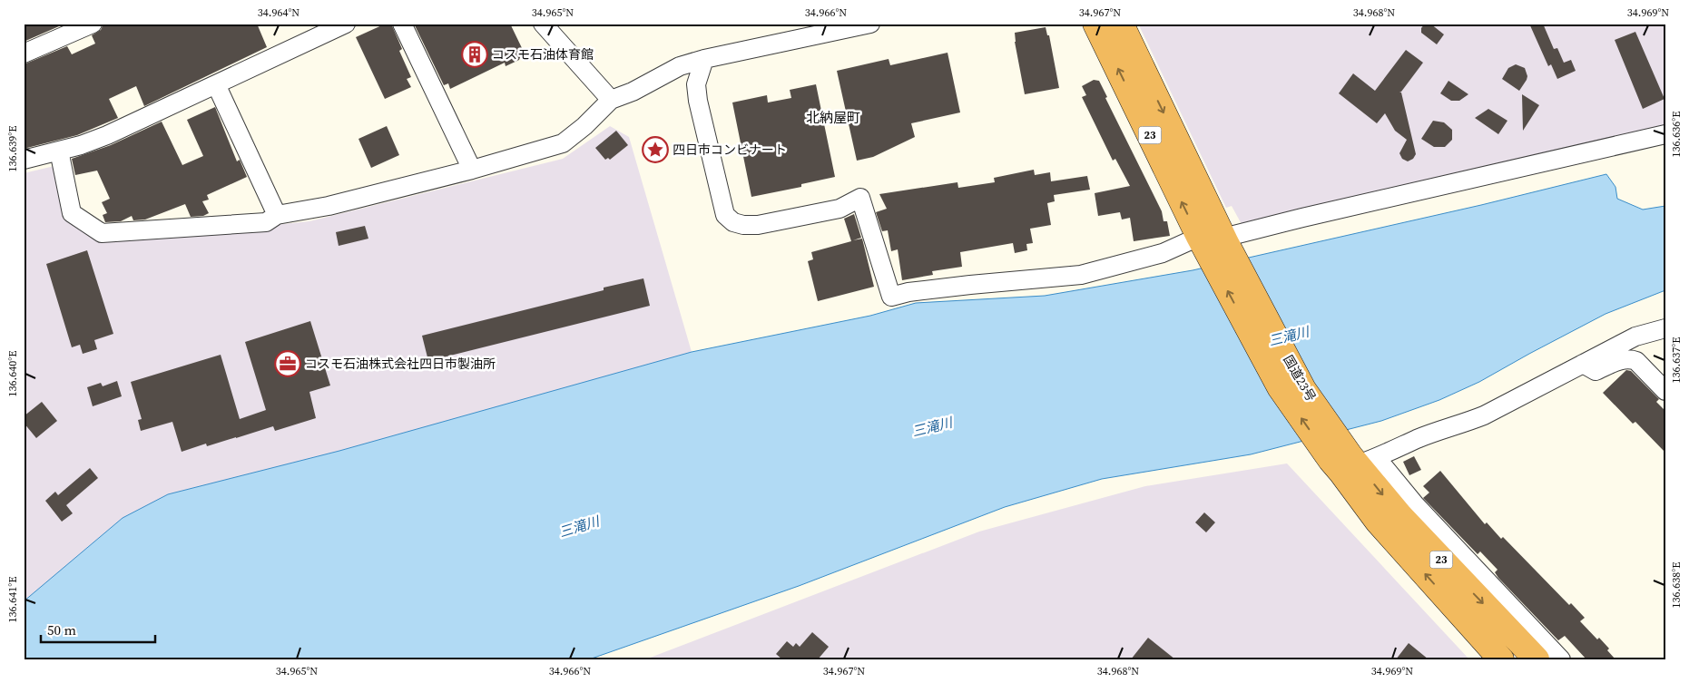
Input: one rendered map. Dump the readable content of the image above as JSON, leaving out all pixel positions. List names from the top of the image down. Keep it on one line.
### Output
{"streets":{"highway":["23","国道23号"]},"districts":["北納屋町"],"water":["三滝川"],"places":{"building":["コスモ石油体育館"],"place":["四日市コンビナート"],"office":["コスモ石油株式会社四日市製油所"]},"scale_bar":"50 m","coordinates":["34.964°N","34.965°N","34.966°N","34.967°N","34.968°N","34.969°N","136.636°E","136.639°E","136.637°E","136.640°E","136.638°E","136.641°E"]}
